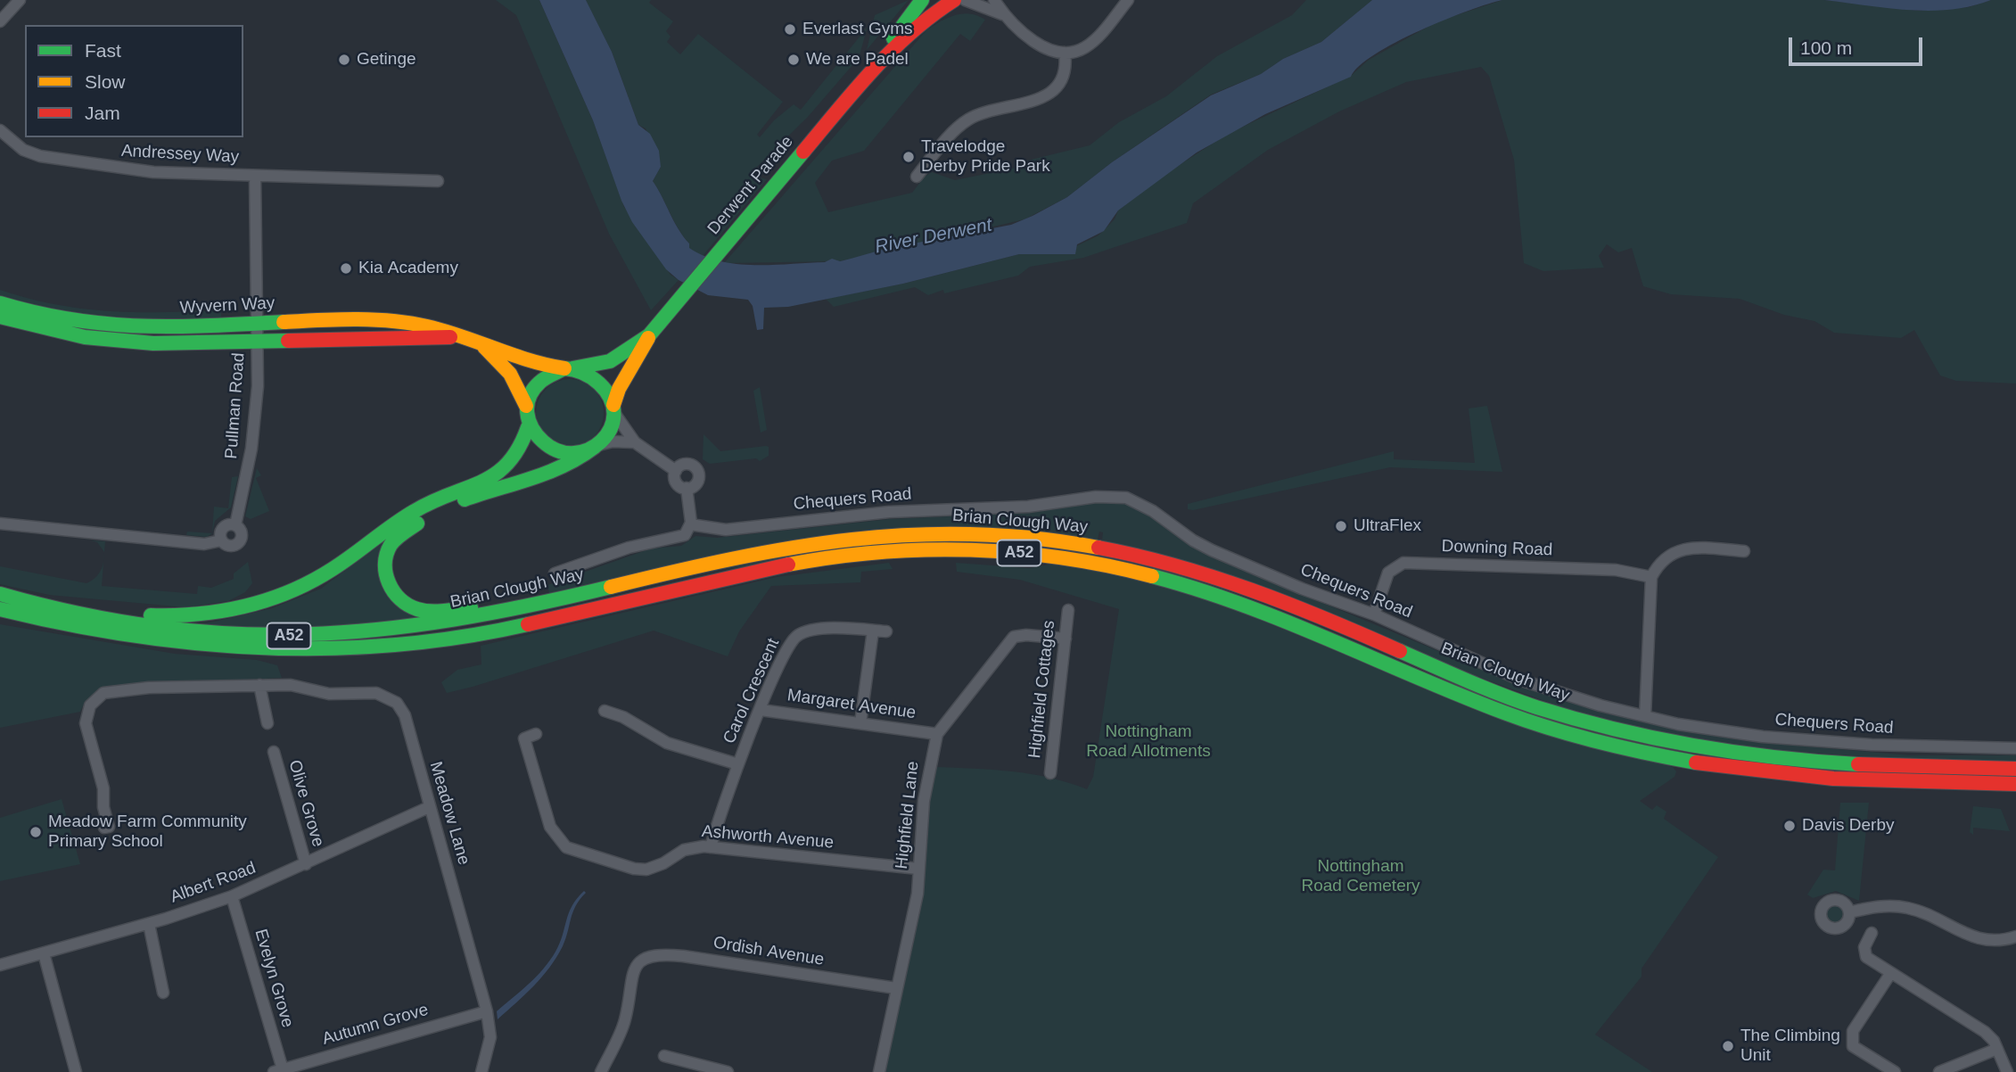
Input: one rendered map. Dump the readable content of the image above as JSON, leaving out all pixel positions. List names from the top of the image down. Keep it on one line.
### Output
{"streets":{"main road":["Derwent Parade","Wyvern Way","Brian Clough Way","A52"],"street":["Andressey Way","Pullman Road","Chequers Road","Downing Road","Highfield Cottages","Carol Crescent","Margaret Avenue","Olive Grove","Meadow Lane","Highfield Lane","Ashworth Avenue","Albert Road","Ordish Avenue","Evelyn Grove","Autumn Grove"]},"crossings":[["Andressey Way","Wyvern Way"],["Andressey Way","Pullman Road"],["Derwent Parade","Wyvern Way"],["Wyvern Way","Pullman Road"],["Chequers Road","Downing Road"],["Highfield Cottages","Highfield Lane"],["Carol Crescent","Margaret Avenue"],["Carol Crescent","Ashworth Avenue"],["Margaret Avenue","Highfield Lane"],["Olive Grove","Albert Road"],["Meadow Lane","Albert Road"],["Meadow Lane","Autumn Grove"],["Highfield Lane","Ashworth Avenue"],["Highfield Lane","Ordish Avenue"],["Albert Road","Evelyn Grove"],["Evelyn Grove","Autumn Grove"]],"water":["River Derwent"],"parks":["Nottingham Road Allotments","Nottingham Road Cemetery"],"places":["Everlast Gyms","Getinge","We are Padel","Travelodge Derby Pride Park","Kia Academy","UltraFlex","Davis Derby","Meadow Farm Community Primary School","The Climbing Unit"],"legend":["Fast","Slow","Jam"],"scale_bar":"100 m"}
